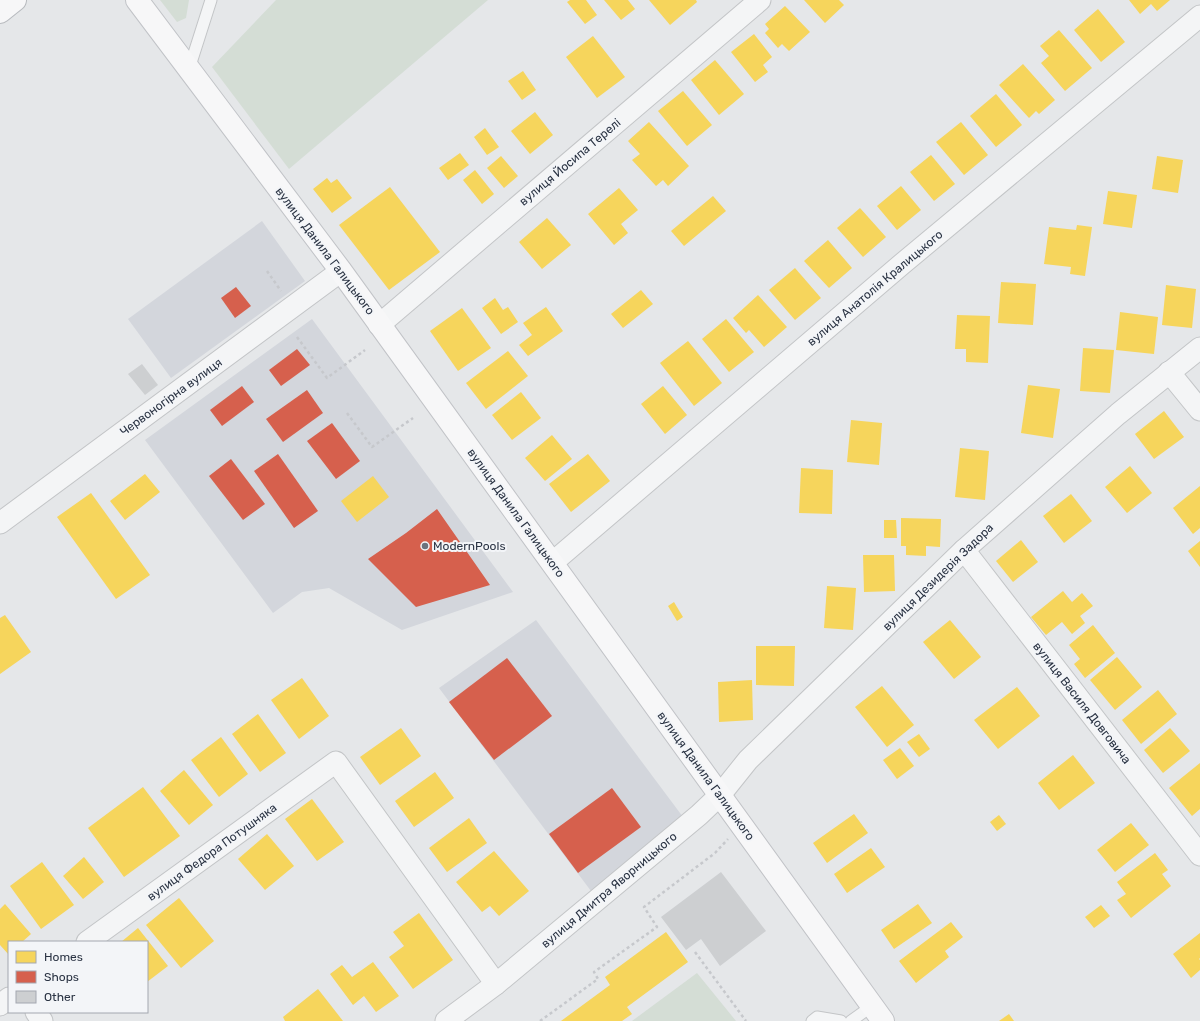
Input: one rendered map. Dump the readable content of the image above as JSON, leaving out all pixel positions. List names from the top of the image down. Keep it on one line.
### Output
{"streets":{"main road":["вулиця Данила Галицького"],"street":["вулиця Йосипа Терелі","вулиця Анатолія Кралицького","Червоногірна вулиця","вулиця Дезидерія Задора","вулиця Василя Довговича","вулиця Федора Потушняка","вулиця Дмитра Яворницького"]},"crossings":[["вулиця Йосипа Терелі","вулиця Данила Галицького"],["вулиця Данила Галицького","вулиця Анатолія Кралицького"],["вулиця Данила Галицького","Червоногірна вулиця"],["вулиця Данила Галицького","вулиця Дезидерія Задора"],["вулиця Данила Галицького","вулиця Дмитра Яворницького"],["вулиця Дезидерія Задора","вулиця Василя Довговича"],["вулиця Дезидерія Задора","вулиця Дмитра Яворницького"],["вулиця Федора Потушняка","вулиця Дмитра Яворницького"]],"places":["ModernPools"],"legend":["Homes","Shops","Other"]}
